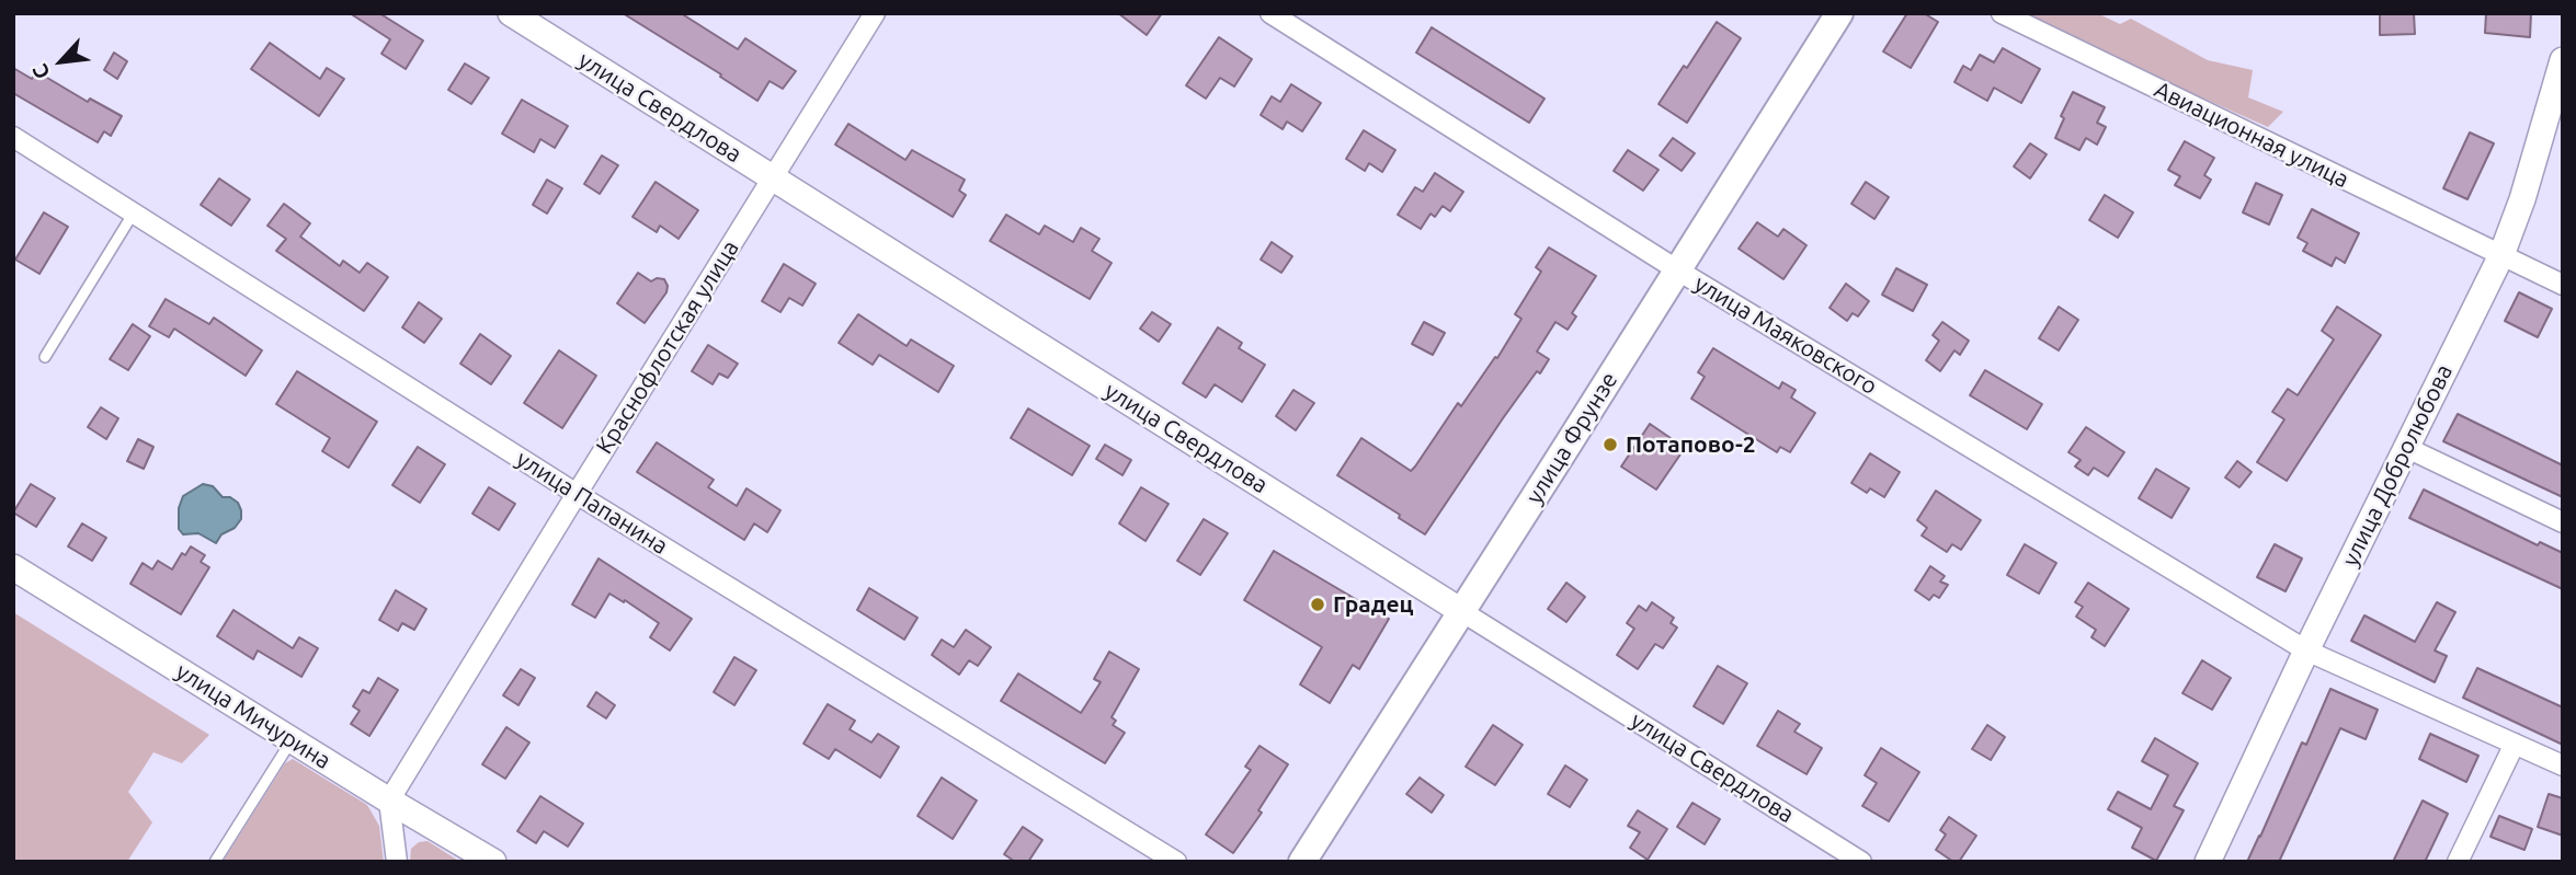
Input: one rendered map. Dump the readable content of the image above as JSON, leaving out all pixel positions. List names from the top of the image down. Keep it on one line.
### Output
{"streets":{"main road":["улица Фрунзе"],"street":["улица Свердлова","Авиационная улица","улица Маяковского","Краснофлотская улица","улица Добролюбова","улица Папанина","улица Мичурина"]},"crossings":[["улица Свердлова","Краснофлотская улица"],["улица Свердлова","улица Фрунзе"],["Авиационная улица","улица Добролюбова"],["улица Маяковского","улица Фрунзе"],["улица Маяковского","улица Добролюбова"],["Краснофлотская улица","улица Папанина"],["Краснофлотская улица","улица Мичурина"]],"places":["Потапово-2","Градец"],"north":"bottom left"}
